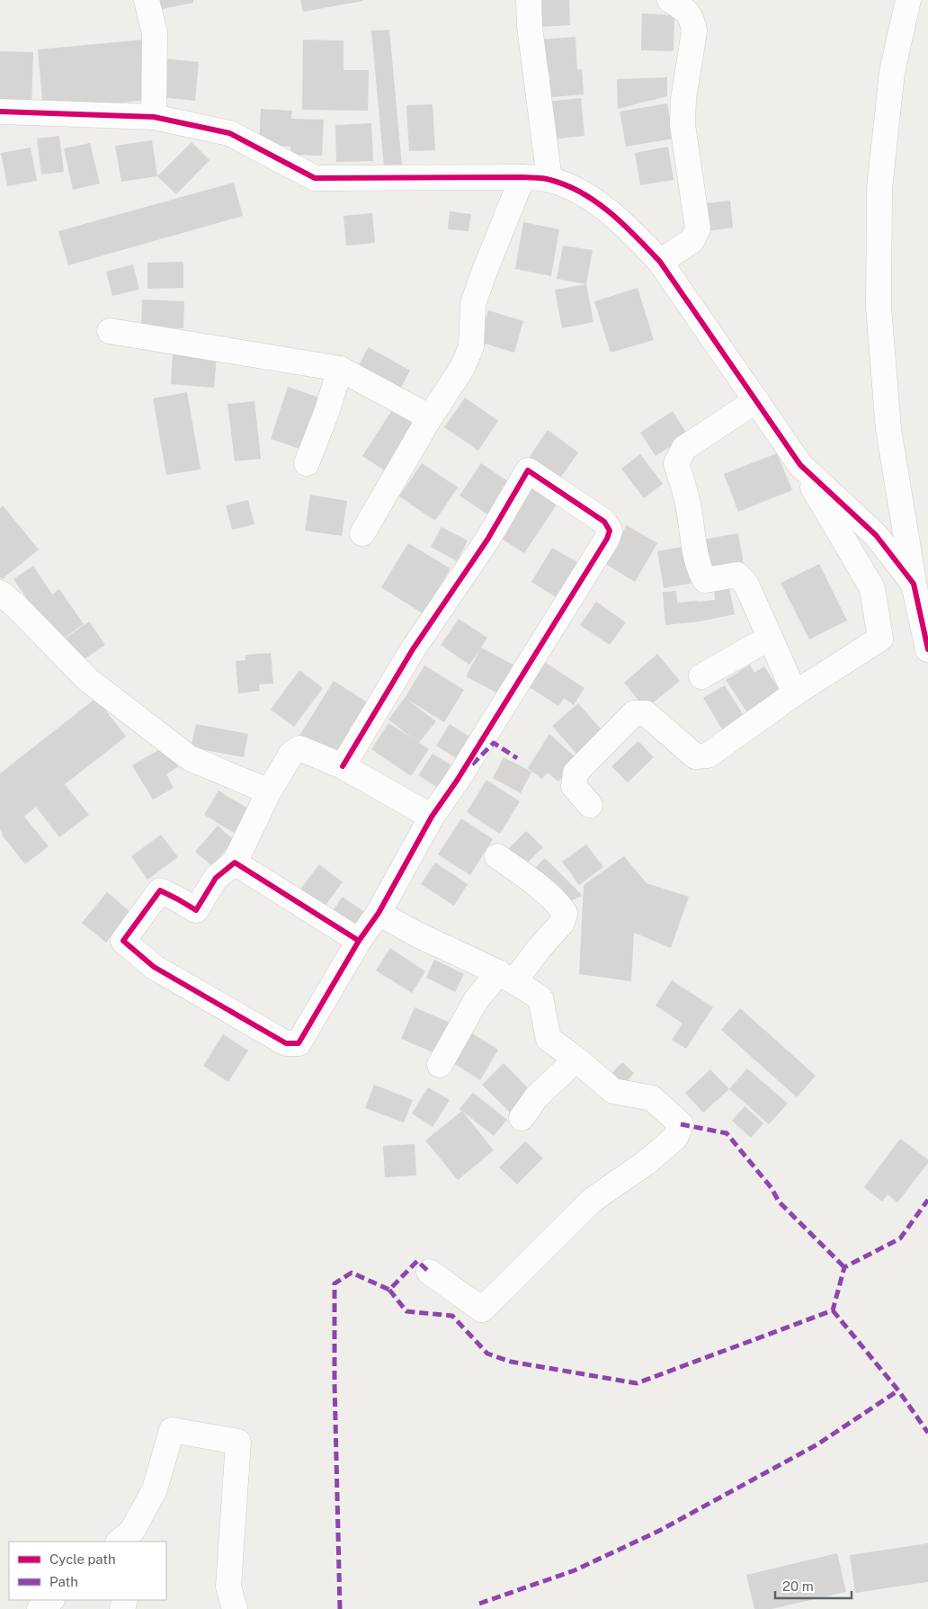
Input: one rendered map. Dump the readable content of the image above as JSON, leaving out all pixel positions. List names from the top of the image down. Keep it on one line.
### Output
{"legend":["Cycle path","Path"],"scale_bar":"20 m"}
